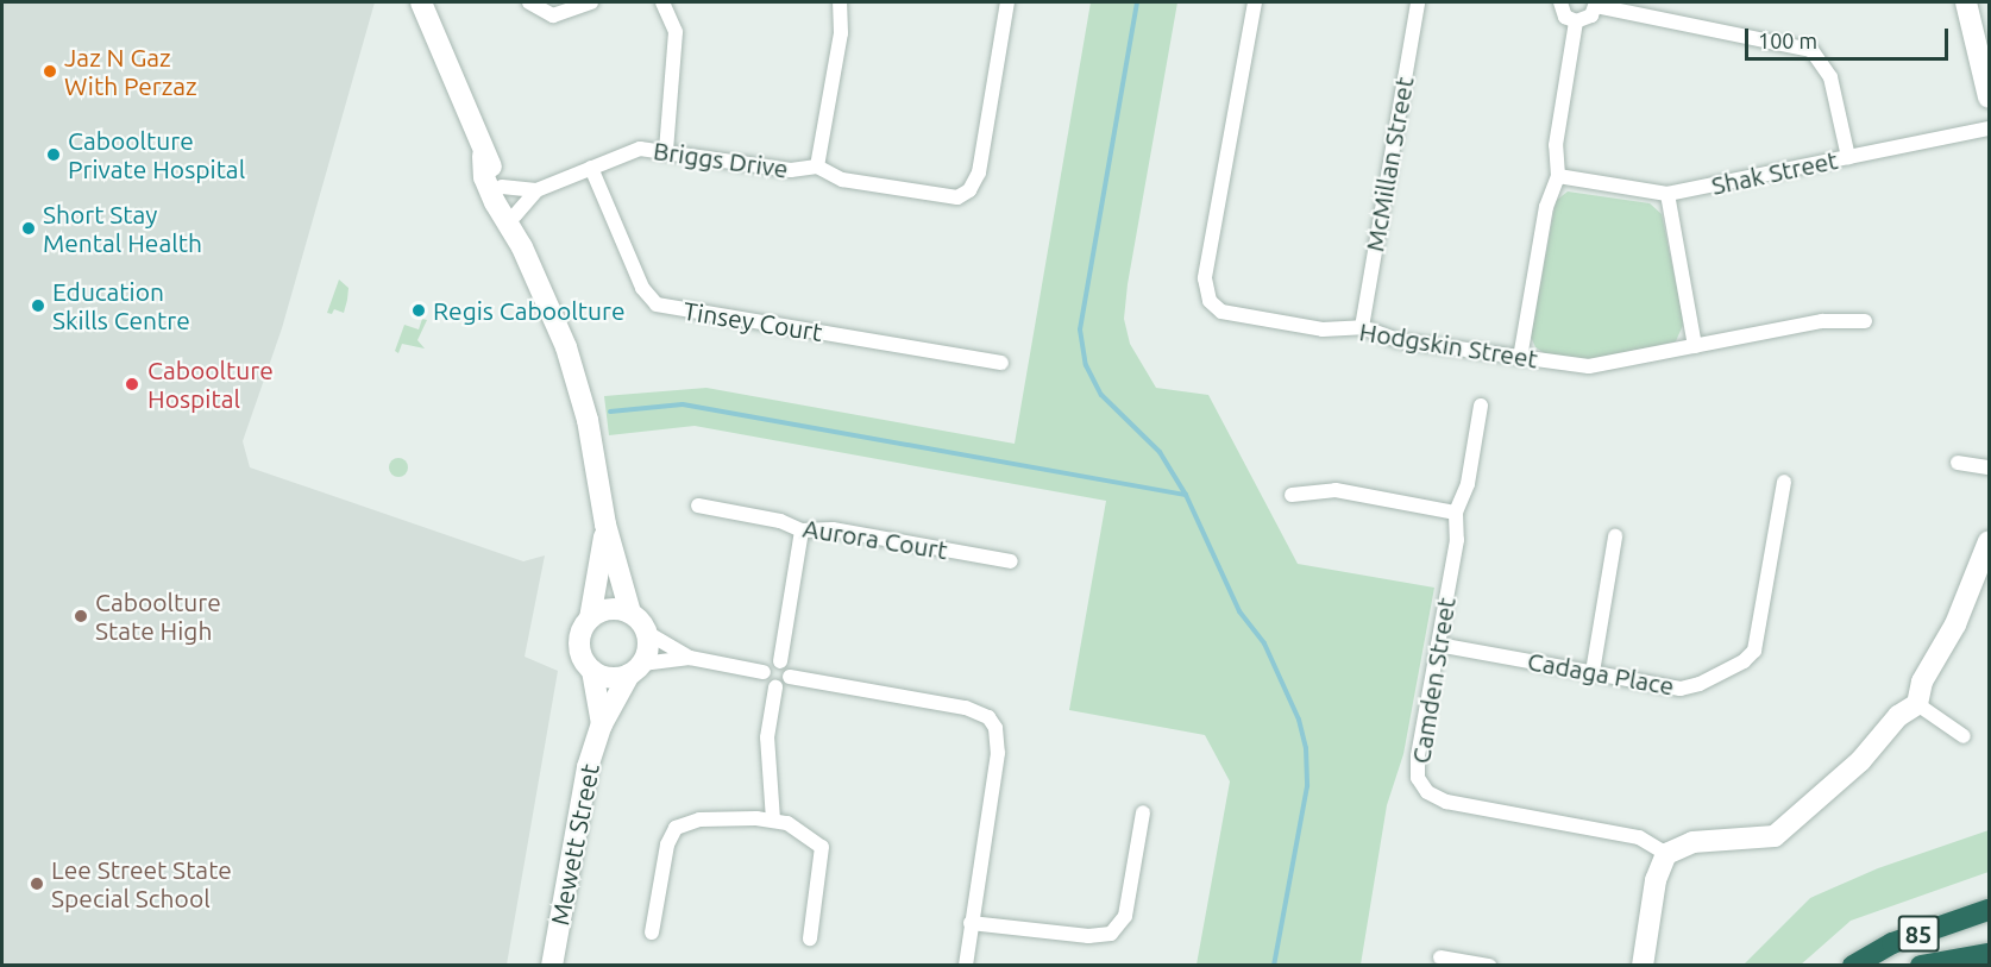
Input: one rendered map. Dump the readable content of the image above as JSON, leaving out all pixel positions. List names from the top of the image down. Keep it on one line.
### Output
{"streets":{"highway":["85"],"main road":["Mewett Street"],"street":["Briggs Drive","McMillan Street","Shak Street","Tinsey Court","Hodgskin Street","Aurora Court","Cadaga Place","Camden Street"]},"crossings":[["Briggs Drive","Tinsey Court"],["McMillan Street","Hodgskin Street"],["Cadaga Place","Camden Street"]],"places":["Jaz N Gaz With Perzaz","Caboolture Private Hospital","Short Stay Mental Health","Education Skills Centre","Regis Caboolture","Caboolture Hospital","Caboolture State High","Lee Street State Special School"],"scale_bar":"100 m"}
